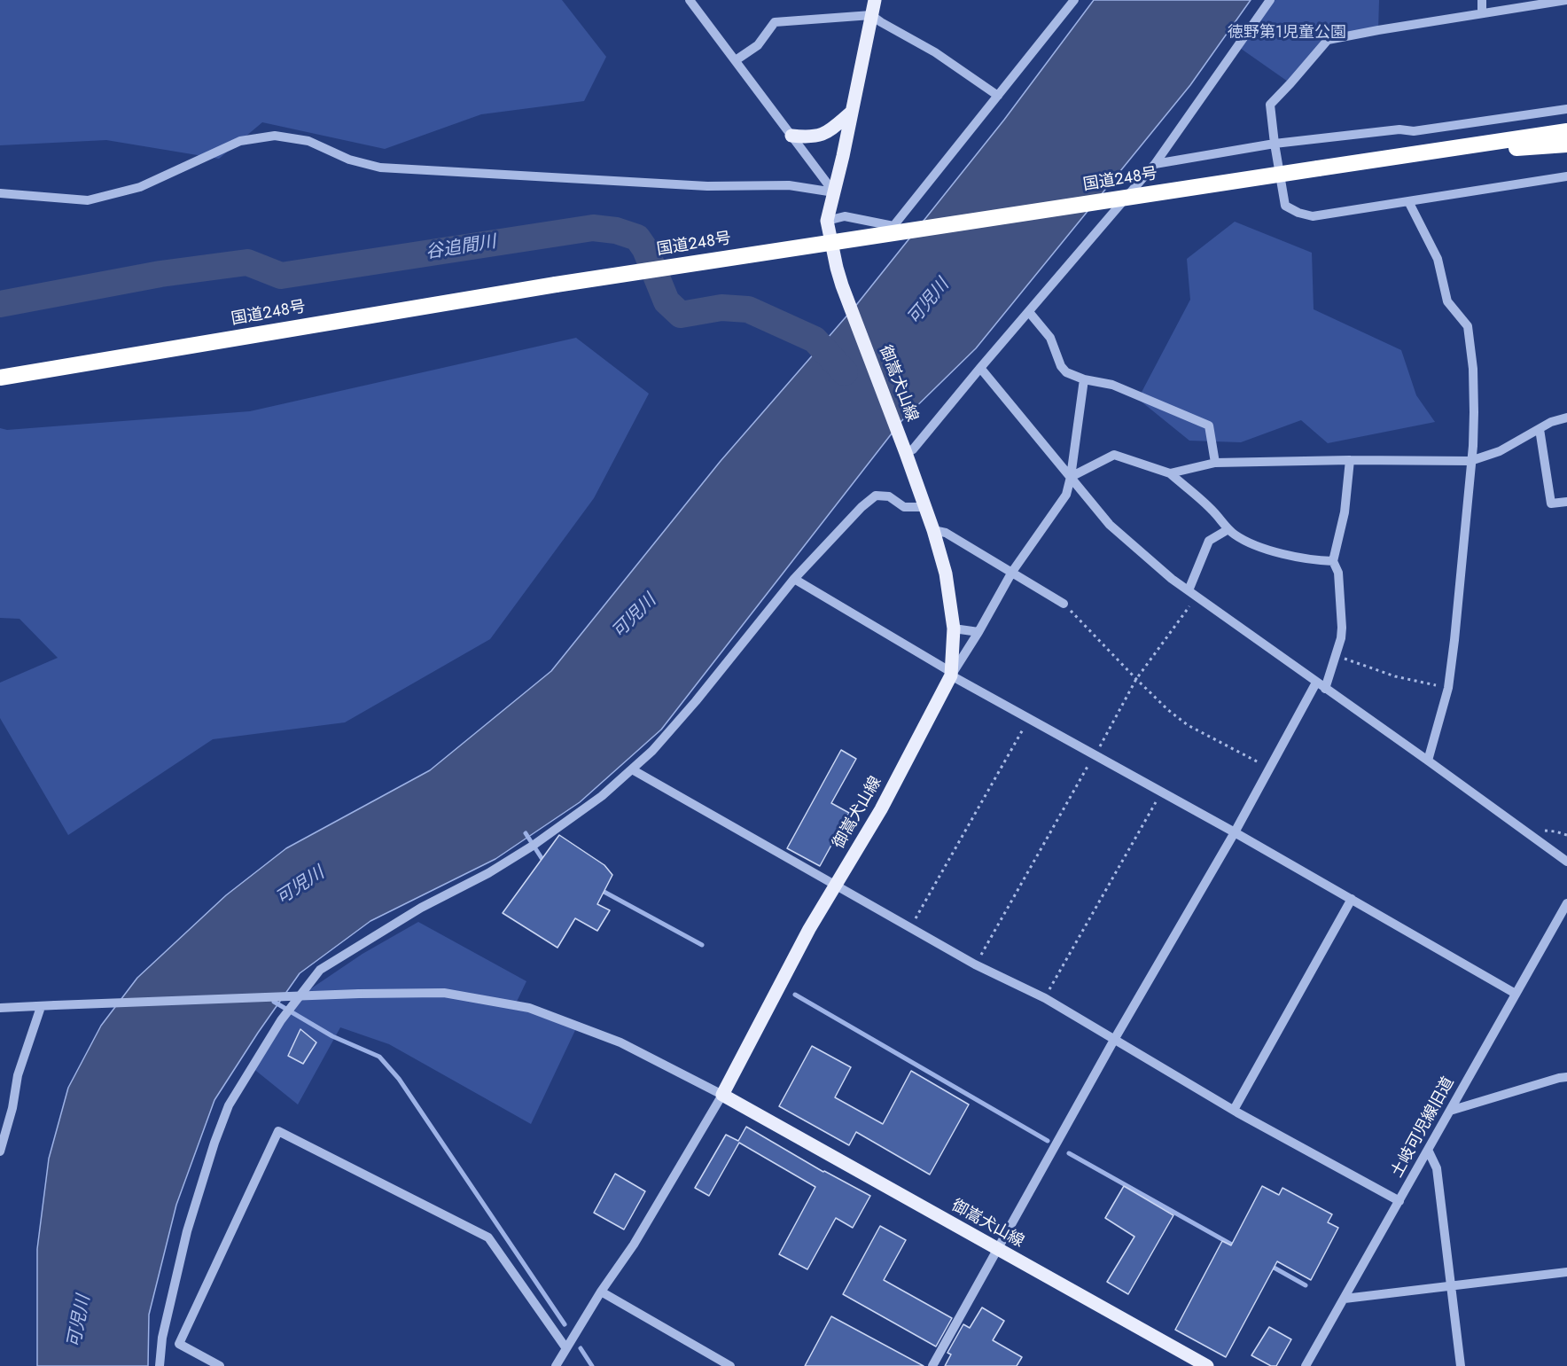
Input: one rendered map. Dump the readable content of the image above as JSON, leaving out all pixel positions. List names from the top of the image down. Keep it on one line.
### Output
{"streets":{"highway":["国道248号"],"main road":["御嵩犬山線"],"street":["土岐可児線旧道"]},"water":["谷追間川","可児川"],"parks":["徳野第1児童公園"]}
